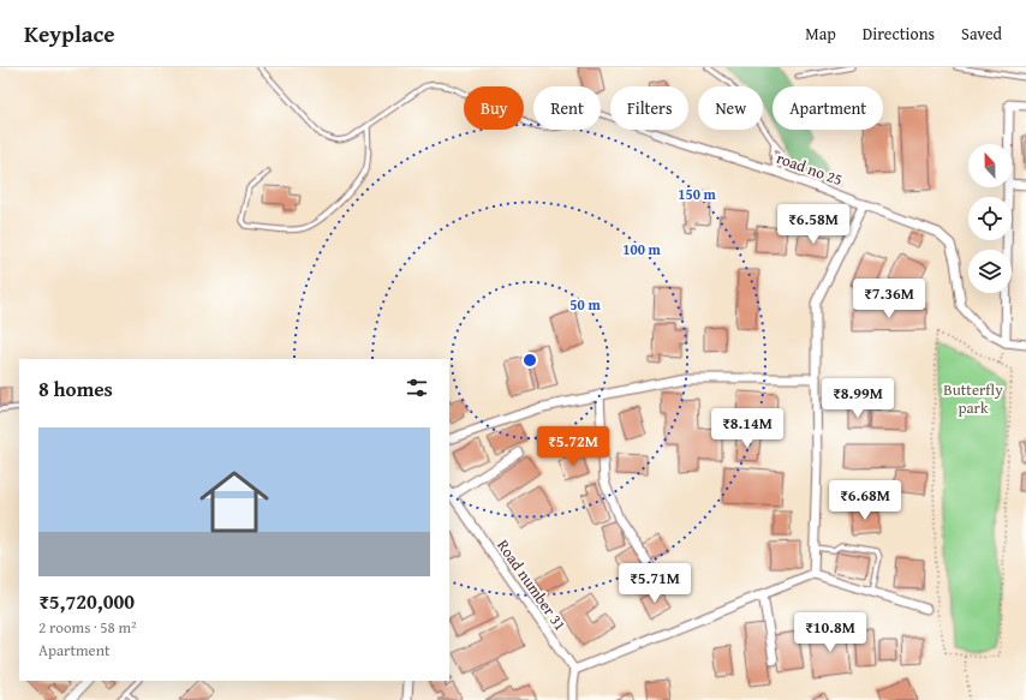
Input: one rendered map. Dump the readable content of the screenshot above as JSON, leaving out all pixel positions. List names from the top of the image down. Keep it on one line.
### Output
{"streets":{"street":["road no 25","Road number 31"]},"parks":["Butterfly park"],"north":"top","page":{"header":"Keyplace","nav":["Map","Directions","Saved"],"chip":["Buy","Rent","Filters","New","Apartment"],"price":["₹6.58M","₹7.36M","₹8.99M","₹8.14M","₹5.72M","₹6.68M","₹5.71M","₹10.8M"],"heading":"8 homes","list":[{"name":"₹5,720,000","note":"2 rooms · 58 m² · Apartment"}]},"rings":["150 m","100 m","50 m"]}
